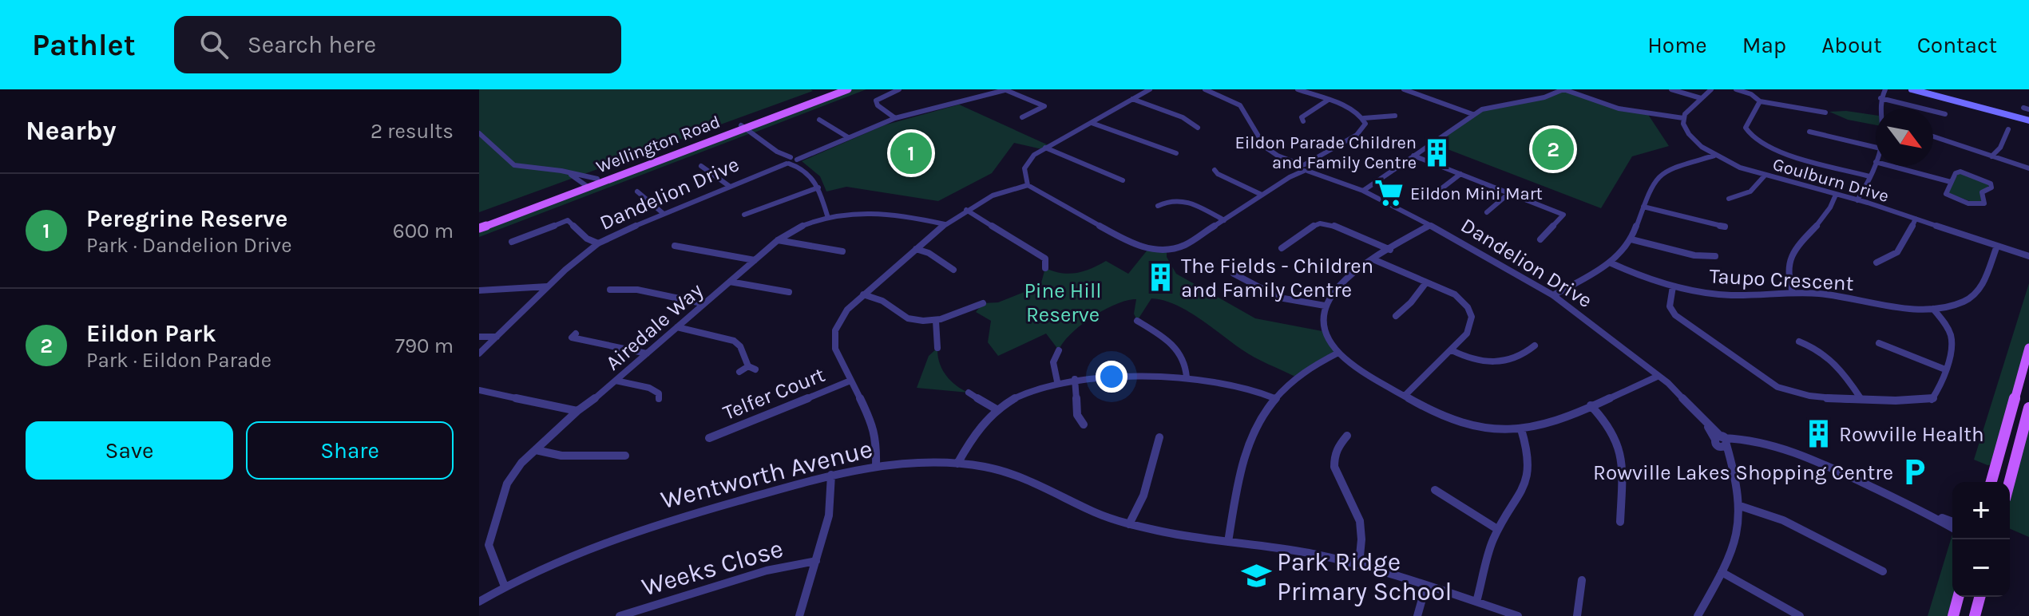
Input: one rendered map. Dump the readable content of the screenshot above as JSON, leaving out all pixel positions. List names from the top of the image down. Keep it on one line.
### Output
{"streets":{"main road":["Wellington Road"],"street":["Goulburn Drive","Dandelion Drive","Taupo Crescent","Airedale Way","Telfer Court","Wentworth Avenue","Weeks Close"]},"crossings":[["Goulburn Drive","Taupo Crescent"],["Airedale Way","Wentworth Avenue"]],"parks":["Pine Hill Reserve"],"places":{"building":["Eildon Parade Children and Family Centre","The Fields - Children and Family Centre","Rowville Health"],"supermarket":["Eildon Mini Mart"],"parking":["Rowville Lakes Shopping Centre"],"school or university":["Park Ridge Primary School"]},"north":"bottom right","page":{"header":"Pathlet","search":"Search here","nav":["Home","Map","About","Contact"],"heading":["Nearby","2 results"],"pins":["2","1"],"list":[{"mark":"1","name":"Peregrine Reserve","note":"Park · Dandelion Drive","value":"600 m"},{"mark":"2","name":"Eildon Park","note":"Park · Eildon Parade","value":"790 m"}],"buttons":["Save","Share"],"map_buttons":["+","−"]}}
